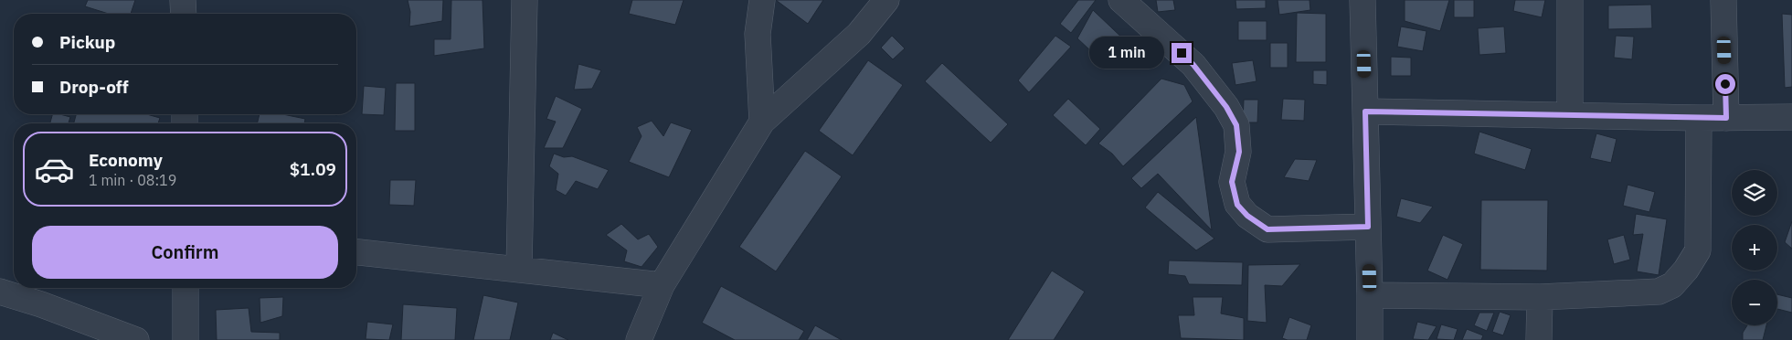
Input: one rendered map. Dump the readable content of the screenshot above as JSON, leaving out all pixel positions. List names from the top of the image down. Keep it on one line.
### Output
{"page":{"banner":["Pickup","Drop-off"],"bubble":"1 min","list":[{"name":"Economy","note":"1 min · 08:19","value":"$1.09"}],"map_buttons":["+","−"],"buttons":"Confirm"}}
